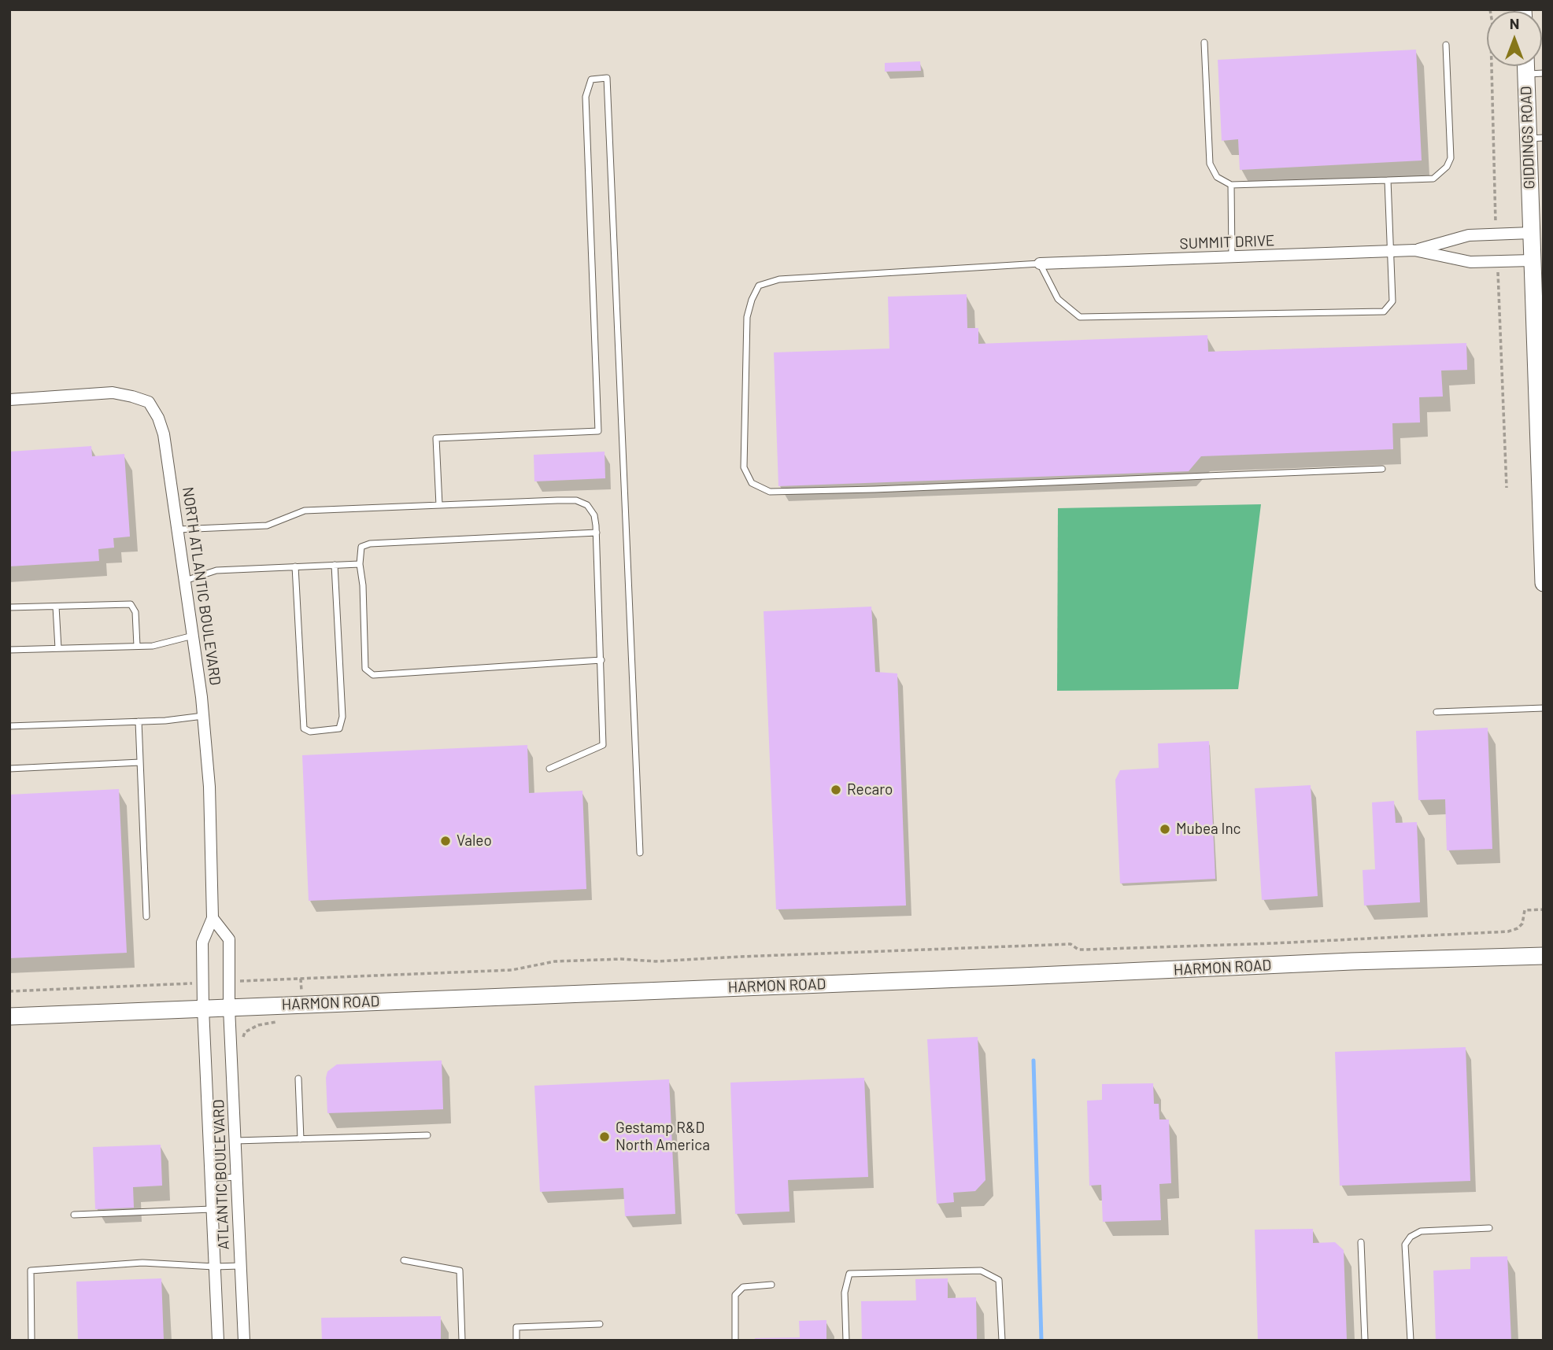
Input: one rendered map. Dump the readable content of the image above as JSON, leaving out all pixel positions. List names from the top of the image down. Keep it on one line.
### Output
{"streets":{"street":["GIDDINGS ROAD","SUMMIT DRIVE","NORTH ATLANTIC BOULEVARD","HARMON ROAD","ATLANTIC BOULEVARD"]},"crossings":[["GIDDINGS ROAD","SUMMIT DRIVE"],["NORTH ATLANTIC BOULEVARD","HARMON ROAD"],["NORTH ATLANTIC BOULEVARD","ATLANTIC BOULEVARD"],["HARMON ROAD","ATLANTIC BOULEVARD"]],"places":["Recaro","Mubea Inc","Valeo","Gestamp R&D North America"],"north":"top"}
